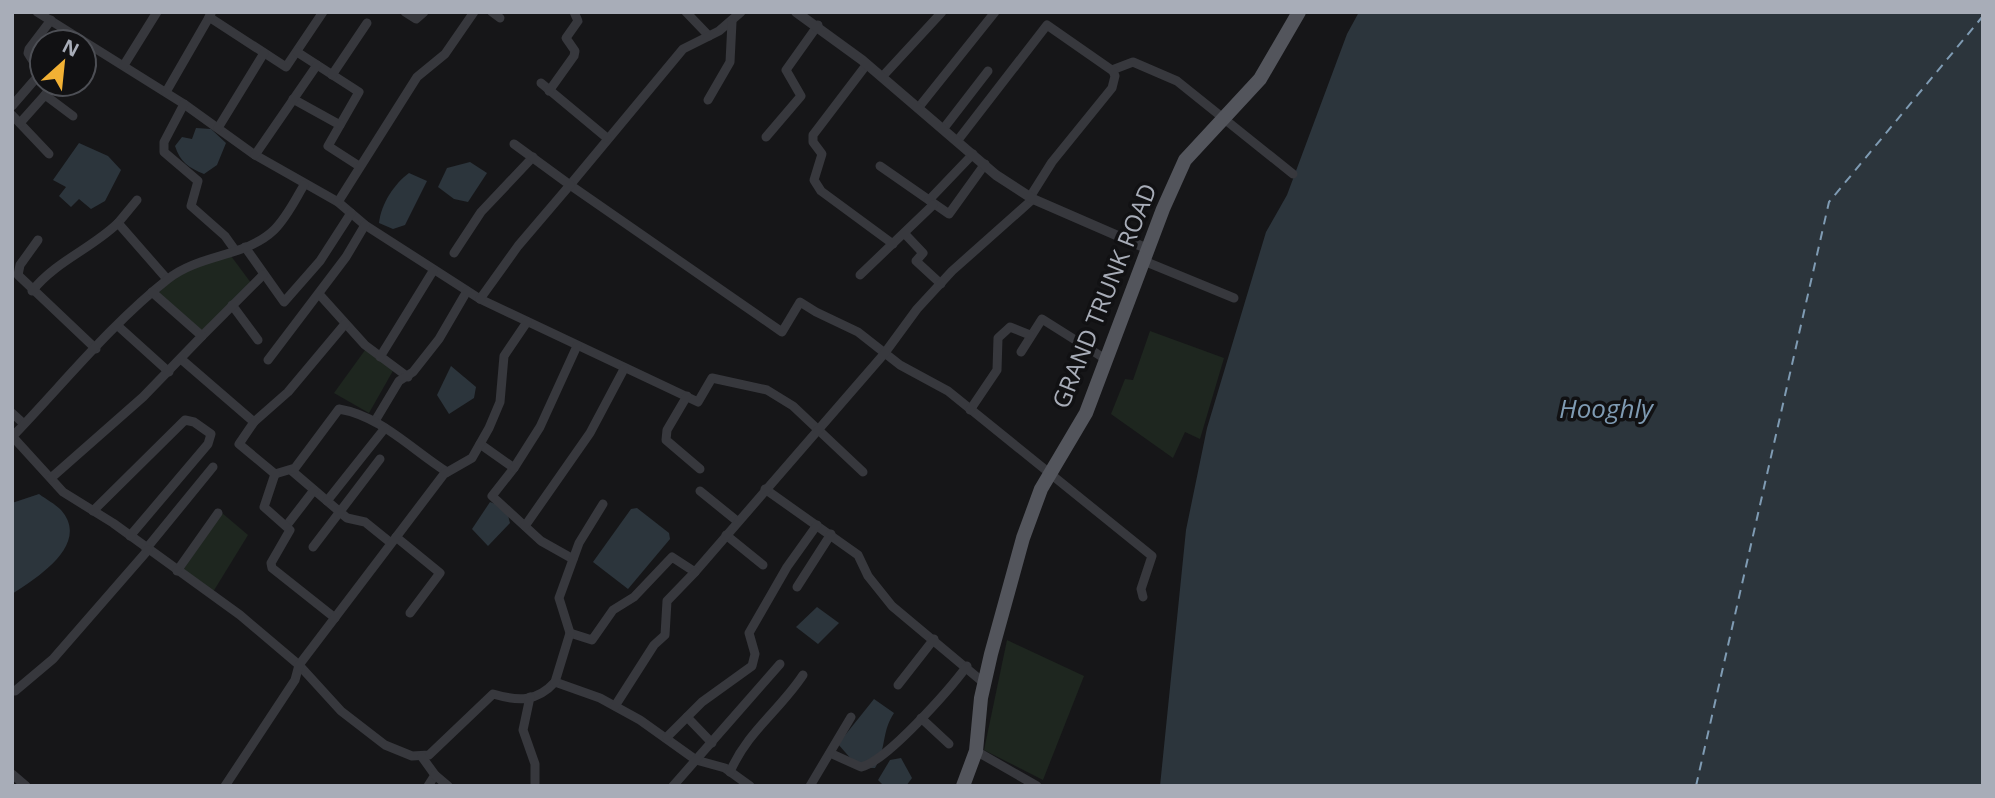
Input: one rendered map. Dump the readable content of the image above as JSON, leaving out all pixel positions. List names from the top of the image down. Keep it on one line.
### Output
{"streets":{"main road":["GRAND TRUNK ROAD"]},"water":["Hooghly"],"north":"top right"}
